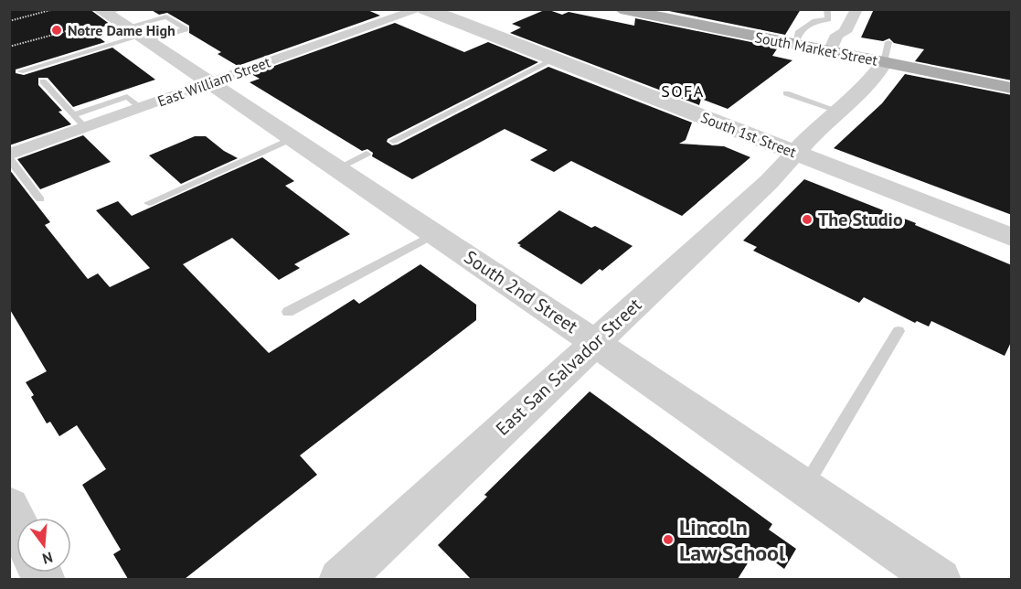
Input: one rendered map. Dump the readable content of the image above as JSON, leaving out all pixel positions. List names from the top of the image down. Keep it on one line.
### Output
{"streets":{"main road":["South Market Street"],"street":["East William Street","South 1st Street","South 2nd Street","East San Salvador Street"]},"crossings":[["South Market Street","East San Salvador Street"],["East William Street","South 2nd Street"],["South 1st Street","East San Salvador Street"],["South 2nd Street","East San Salvador Street"]],"districts":["SOFA"],"places":["Notre Dame High","The Studio","Lincoln Law School"],"north":"bottom"}
